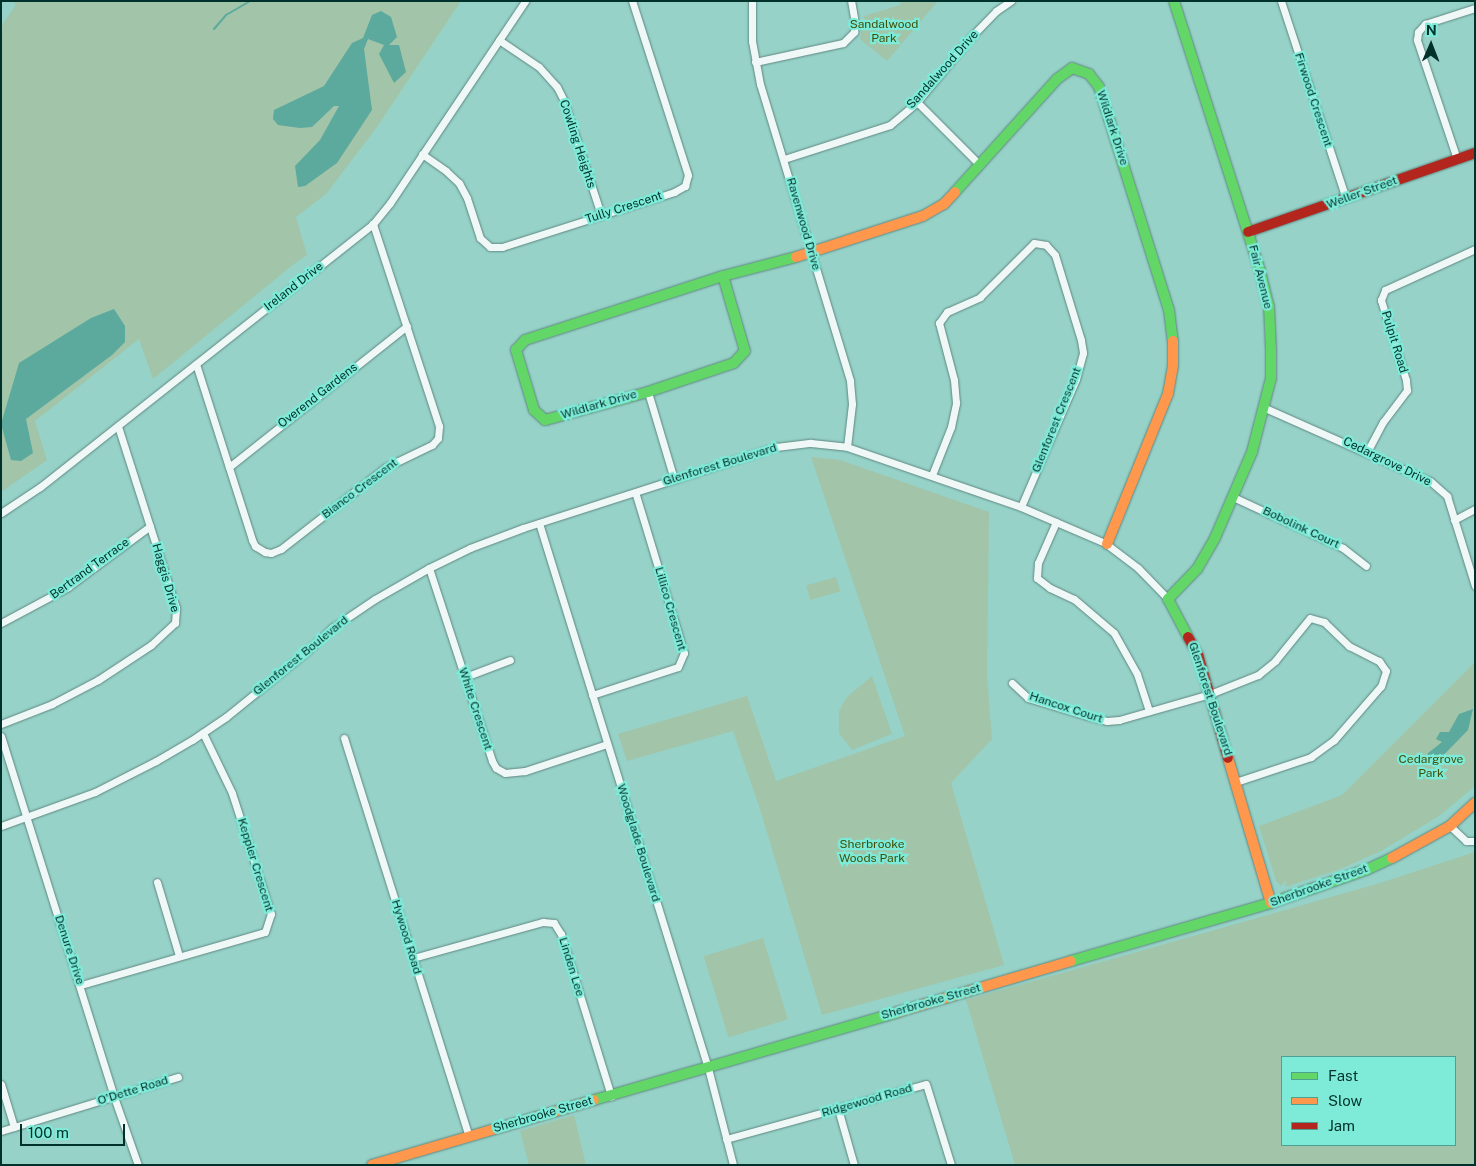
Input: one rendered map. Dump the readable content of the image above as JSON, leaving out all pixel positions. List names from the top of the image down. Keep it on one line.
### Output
{"streets":{"street":["Sandalwood Drive","Firwood Crescent","Wildlark Drive","Cowling Heights","Weller Street","Tully Crescent","Ravenwood Drive","Fair Avenue","Ireland Drive","Pulpit Road","Overend Gardens","Glenforest Crescent","Cedargrove Drive","Glenforest Boulevard","Bianco Crescent","Bobolink Court","Bertrand Terrace","Haggis Drive","Lillico Crescent","Hancox Court","White Crescent","Woodglade Boulevard","Keppler Crescent","Sherbrooke Street","Hywood Road","Denure Drive","Linden Lee","O'Dette Road","Ridgewood Road"]},"crossings":[["Sandalwood Drive","Ravenwood Drive"],["Firwood Crescent","Weller Street"],["Wildlark Drive","Ravenwood Drive"],["Wildlark Drive","Glenforest Boulevard"],["Cowling Heights","Tully Crescent"],["Cowling Heights","Ireland Drive"],["Weller Street","Fair Avenue"],["Tully Crescent","Ireland Drive"],["Ravenwood Drive","Glenforest Boulevard"],["Fair Avenue","Cedargrove Drive"],["Fair Avenue","Glenforest Boulevard"],["Fair Avenue","Bobolink Court"],["Ireland Drive","Bianco Crescent"],["Ireland Drive","Haggis Drive"],["Pulpit Road","Cedargrove Drive"],["Overend Gardens","Bianco Crescent"],["Glenforest Crescent","Glenforest Boulevard"],["Glenforest Boulevard","Lillico Crescent"],["Glenforest Boulevard","Hancox Court"],["Glenforest Boulevard","White Crescent"],["Glenforest Boulevard","Woodglade Boulevard"],["Glenforest Boulevard","Keppler Crescent"],["Glenforest Boulevard","Sherbrooke Street"],["Glenforest Boulevard","Denure Drive"],["Bertrand Terrace","Haggis Drive"],["Lillico Crescent","Woodglade Boulevard"],["White Crescent","Woodglade Boulevard"],["Woodglade Boulevard","Sherbrooke Street"],["Woodglade Boulevard","Ridgewood Road"],["Keppler Crescent","Denure Drive"],["Sherbrooke Street","Hywood Road"],["Sherbrooke Street","Linden Lee"],["Hywood Road","Linden Lee"],["Denure Drive","O'Dette Road"]],"parks":["Sandalwood Park","Cedargrove Park","Sherbrooke Woods Park"],"legend":["Fast","Slow","Jam"],"scale_bar":"100 m","north":"top"}
